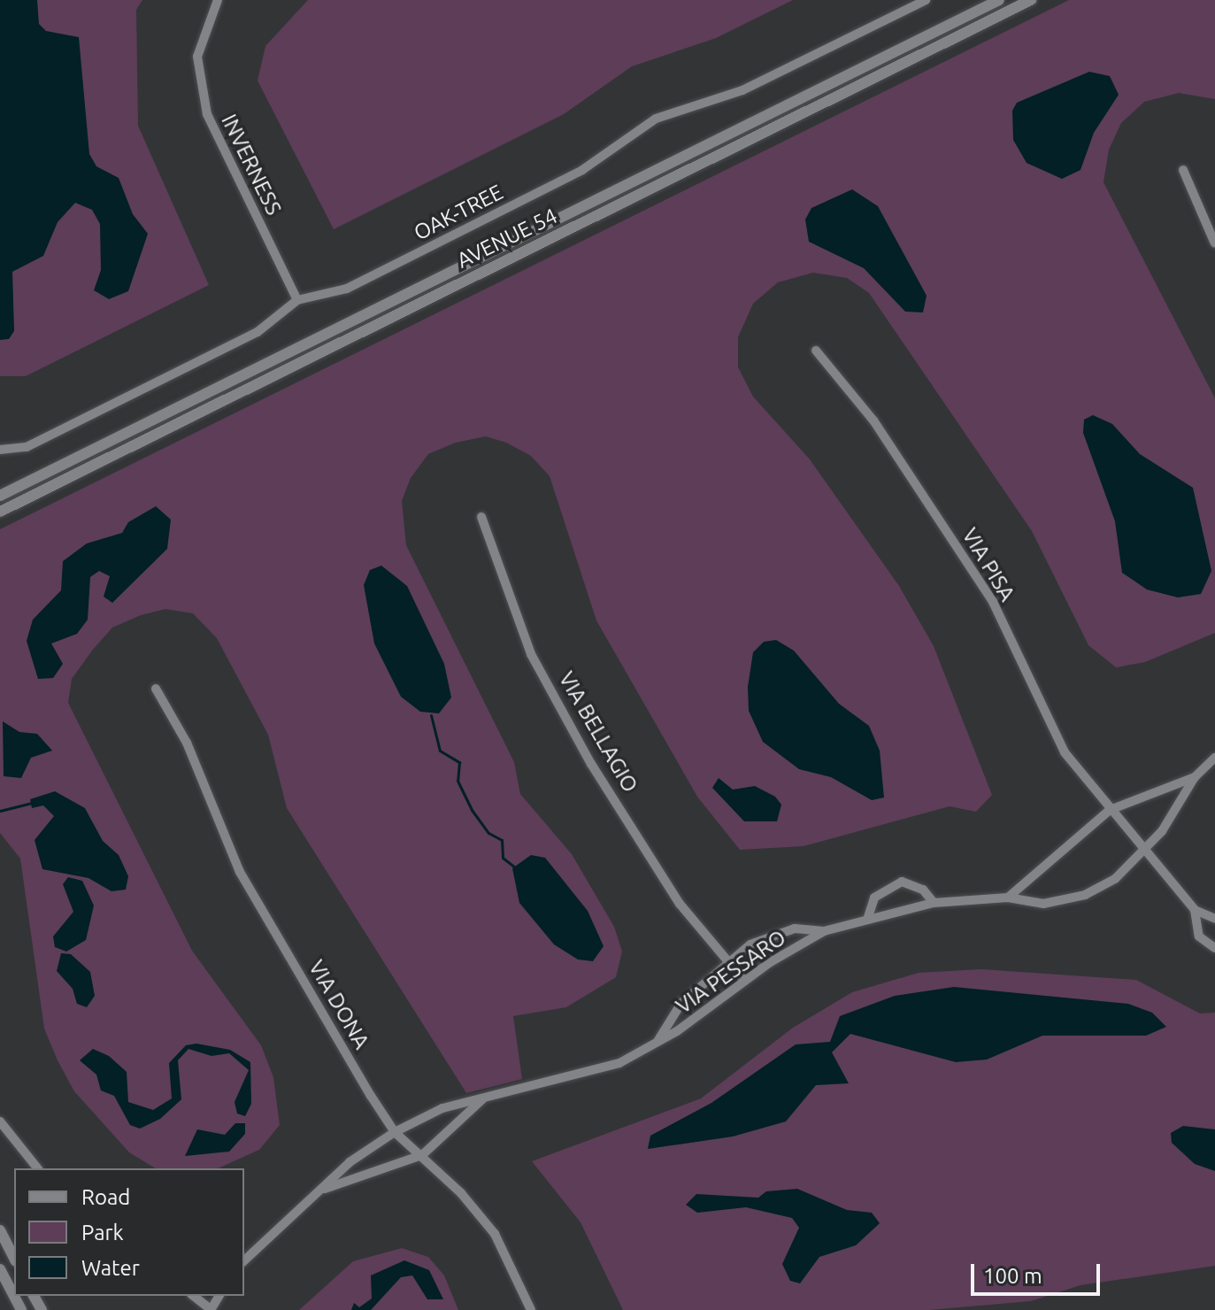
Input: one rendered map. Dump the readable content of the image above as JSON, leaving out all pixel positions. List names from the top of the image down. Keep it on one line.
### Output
{"streets":{"street":["INVERNESS","OAK-TREE","AVENUE 54","VIA PISA","VIA BELLAGIO","VIA PESSARO","VIA DONA"]},"crossings":[["INVERNESS","OAK-TREE"],["VIA PISA","VIA PESSARO"],["VIA BELLAGIO","VIA PESSARO"],["VIA PESSARO","VIA DONA"]],"legend":["Road","Park","Water"],"scale_bar":"100 m"}
